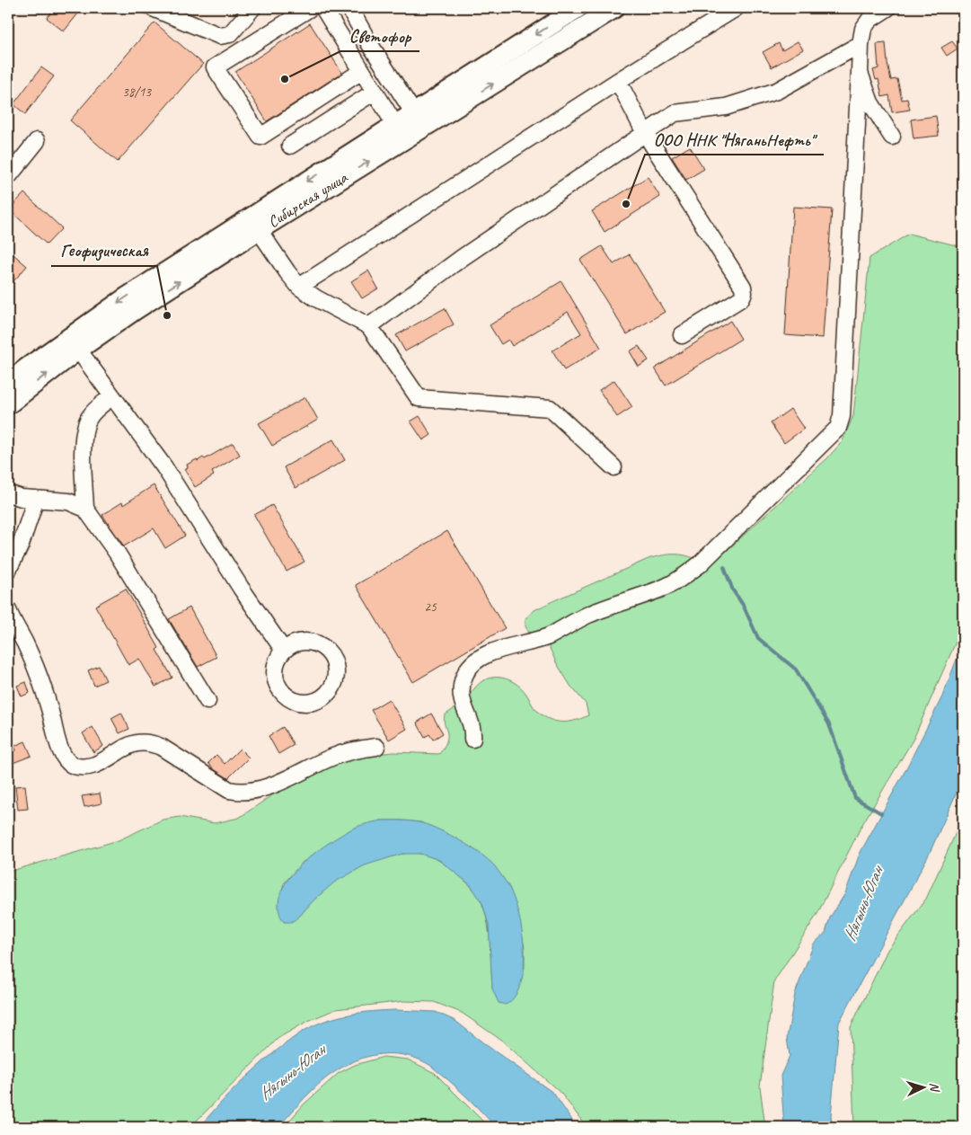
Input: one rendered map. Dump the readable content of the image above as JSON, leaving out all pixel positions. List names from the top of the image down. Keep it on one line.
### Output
{"streets":{"main road":["Сибирская улица"]},"water":["Нягынь-Юган"],"places":["Светофор","ООО ННК \"НяганьНефть\"","Геофизическая"],"house_numbers":["38/13","25"],"north":"right"}
